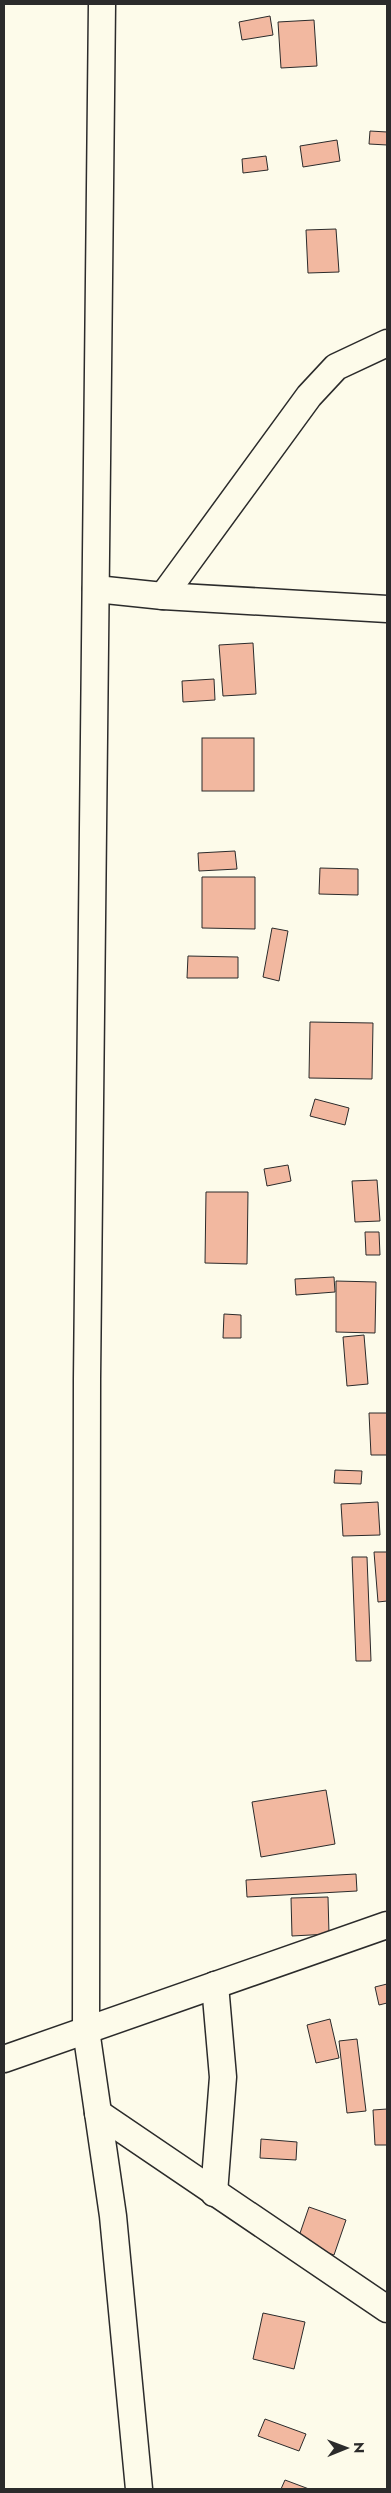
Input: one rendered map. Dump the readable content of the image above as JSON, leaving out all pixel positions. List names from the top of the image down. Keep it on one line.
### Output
{"north":"right"}
